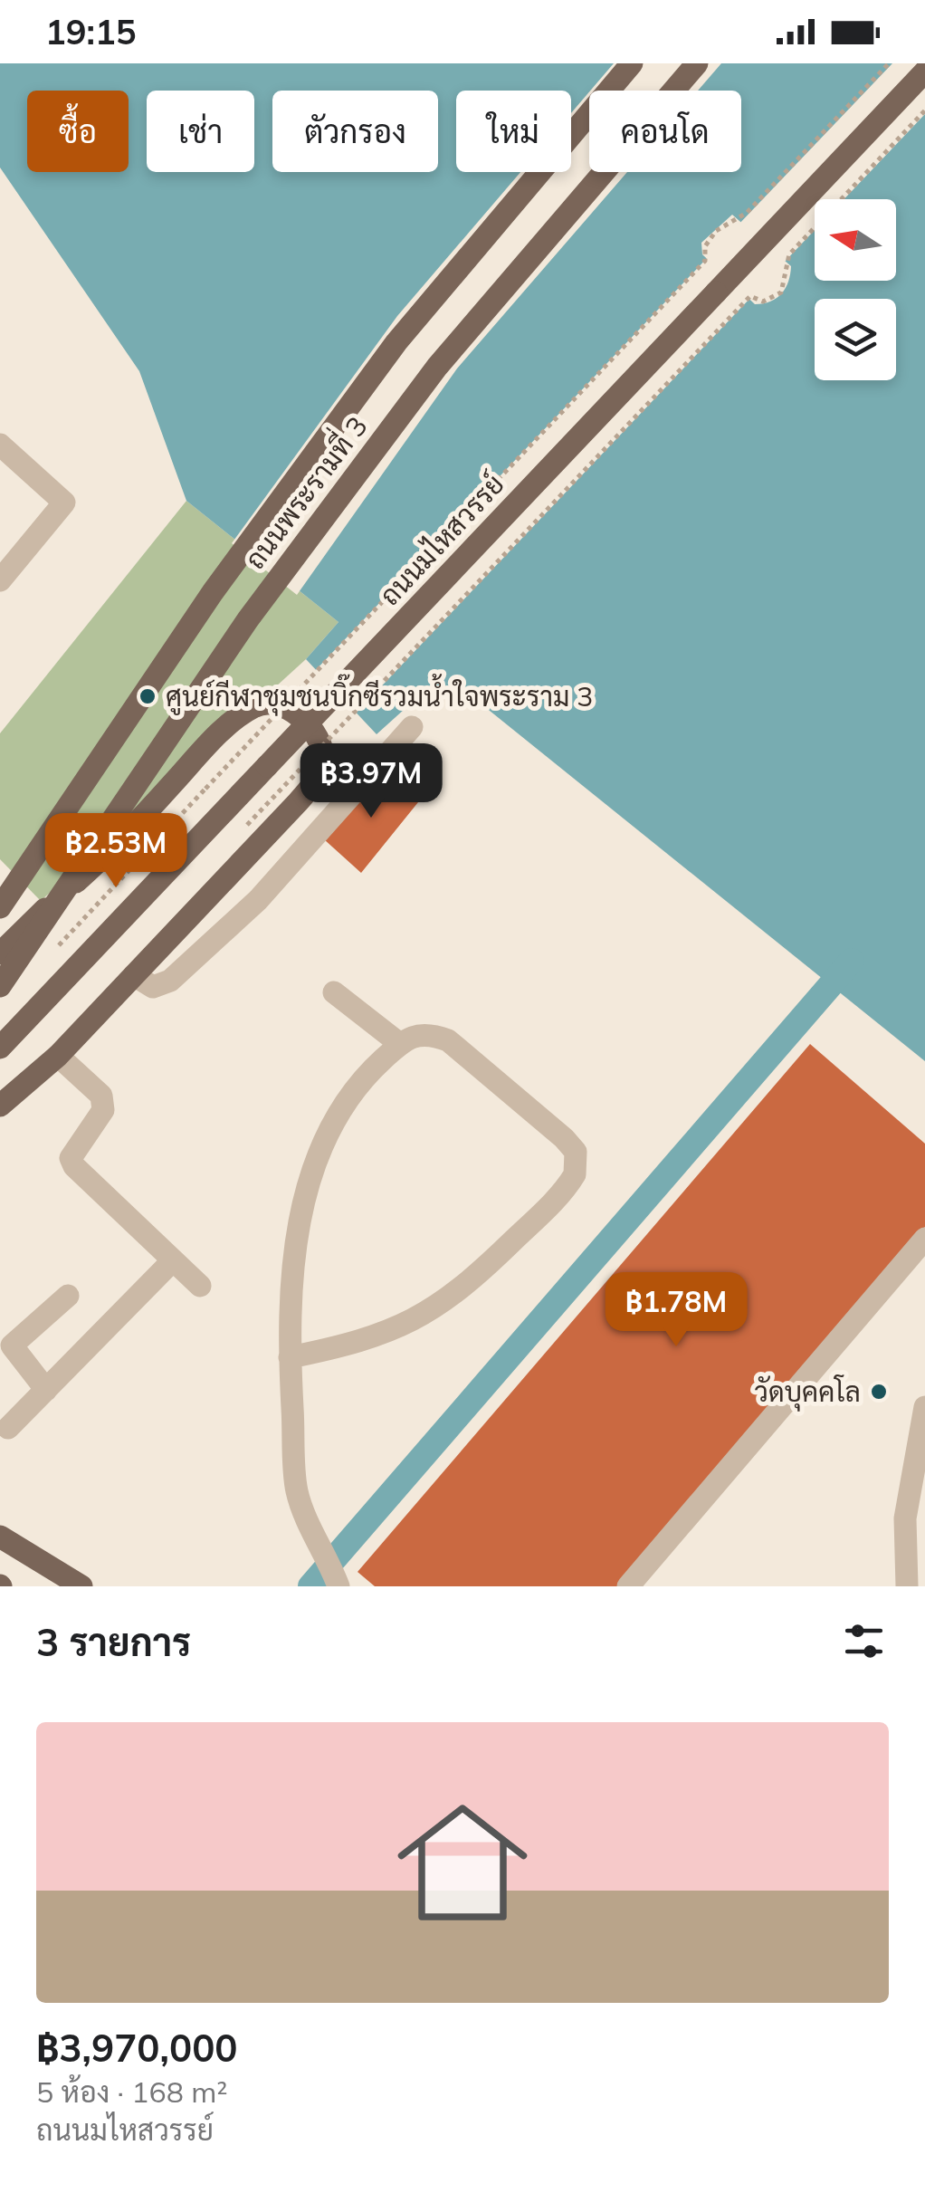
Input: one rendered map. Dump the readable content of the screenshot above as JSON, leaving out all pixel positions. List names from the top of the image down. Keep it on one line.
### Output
{"streets":{"main road":["ถนนพระรามที่ 3","ถนนมไหสวรรย์"]},"places":["ศูนย์กีฬาชุมชนบิ๊กซีรวมน้ำใจพระราม 3","วัดบุคคโล"],"north":"left","page":{"status":"19:15","chip":["ซื้อ","เช่า","ตัวกรอง","ใหม่","คอนโด"],"price":["฿3.97M","฿2.53M","฿1.78M"],"heading":"3 รายการ","list":[{"name":"฿3,970,000","note":"5 ห้อง · 168 m² · ถนนมไหสวรรย์"}]}}
